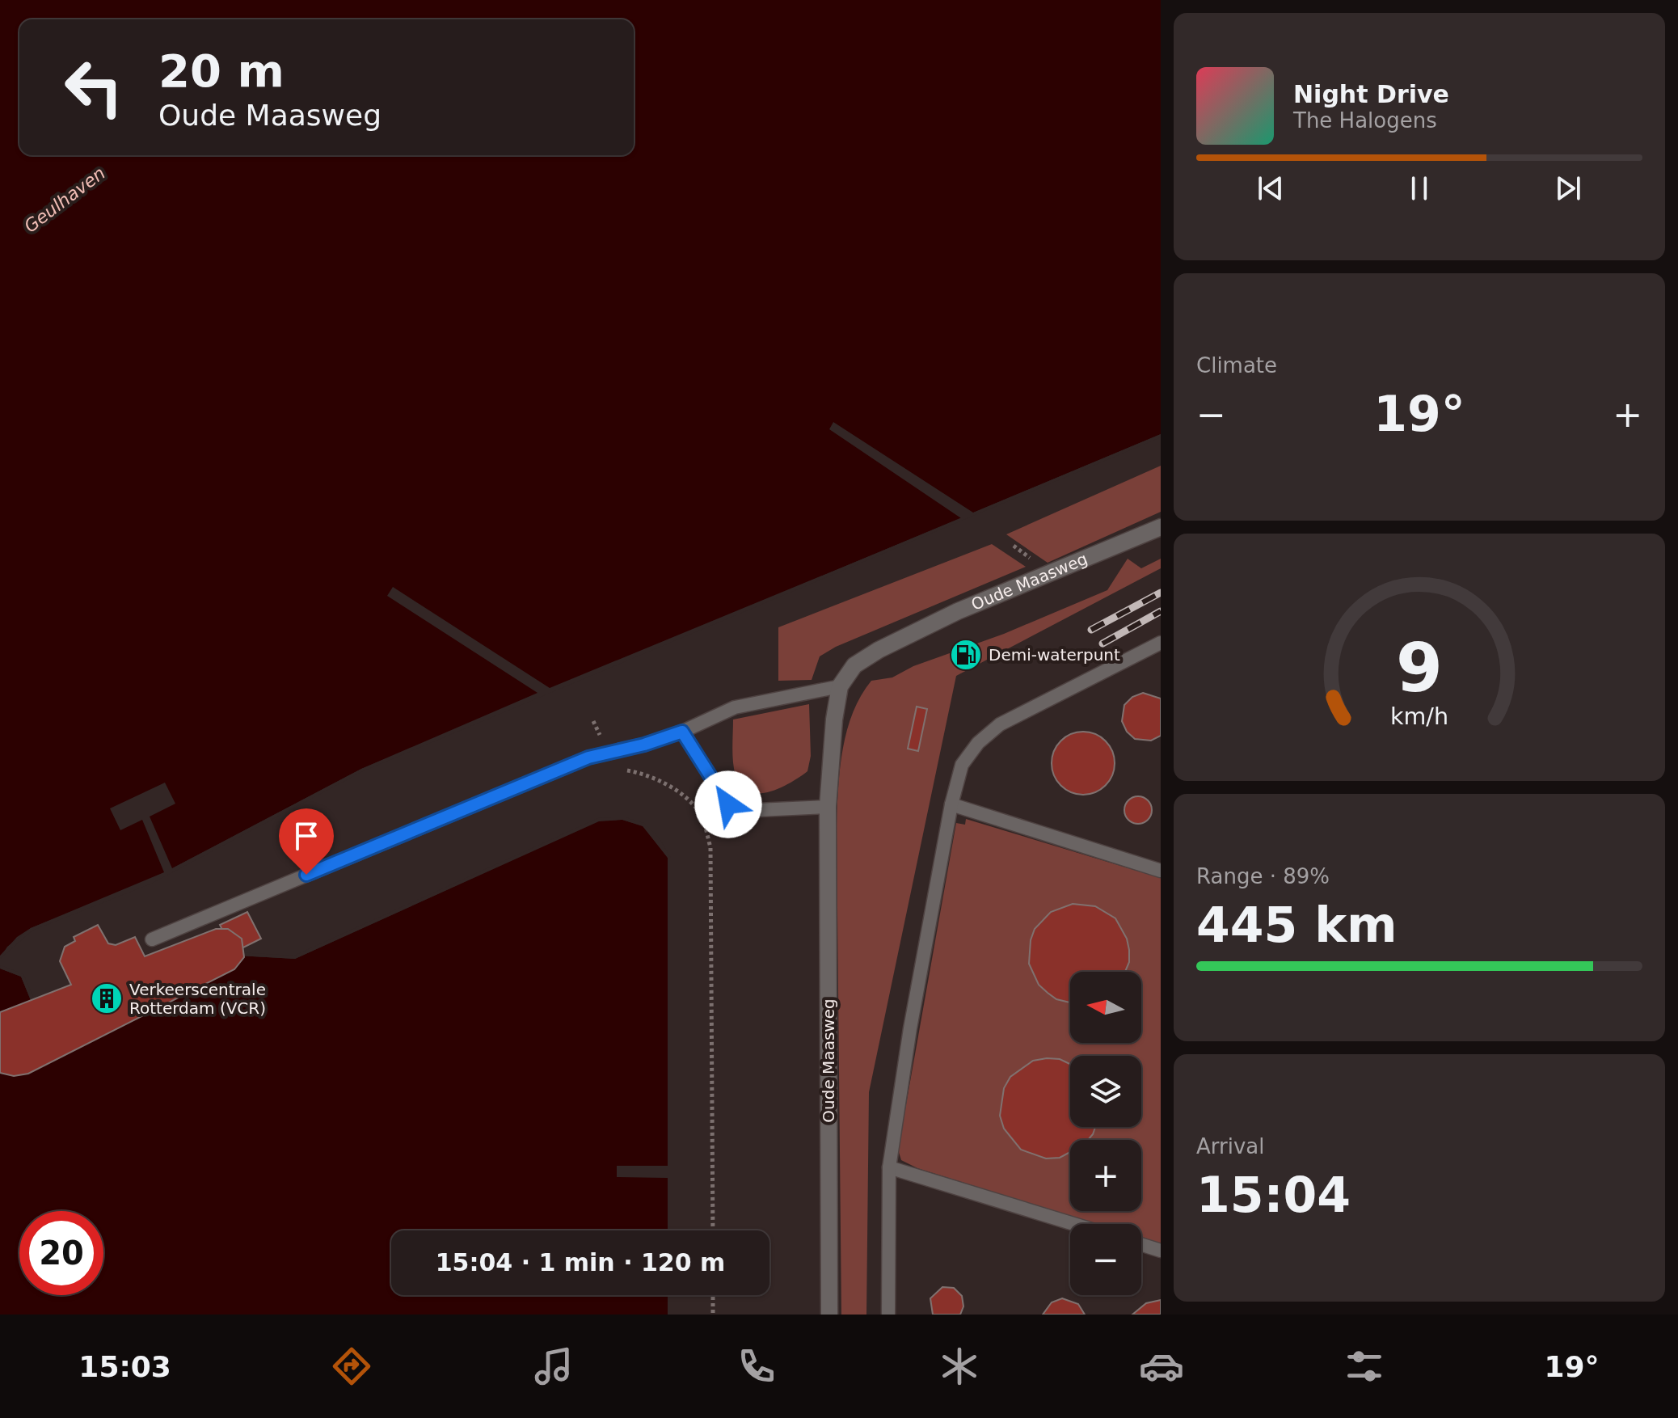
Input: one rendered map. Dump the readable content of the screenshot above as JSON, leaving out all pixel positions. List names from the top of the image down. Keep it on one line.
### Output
{"streets":{"street":["Oude Maasweg"]},"water":["Geulhaven"],"places":{"fuel station":["Demi-waterpunt"],"building":["Verkeerscentrale Rotterdam (VCR)"]},"north":"left","page":{"turn":["20 m","Oude Maasweg"],"song":["Night Drive","The Halogens"],"tile":["Climate",["Range · 89%","445 km"],["Arrival","15:04"]],"heat":["−","19°","+"],"map_buttons":["+","−"],"limit":"20","trip":"15:04 · 1 min · 120 m","tabs":["15:03","19°"],"gauge":["9","km/h"]}}
